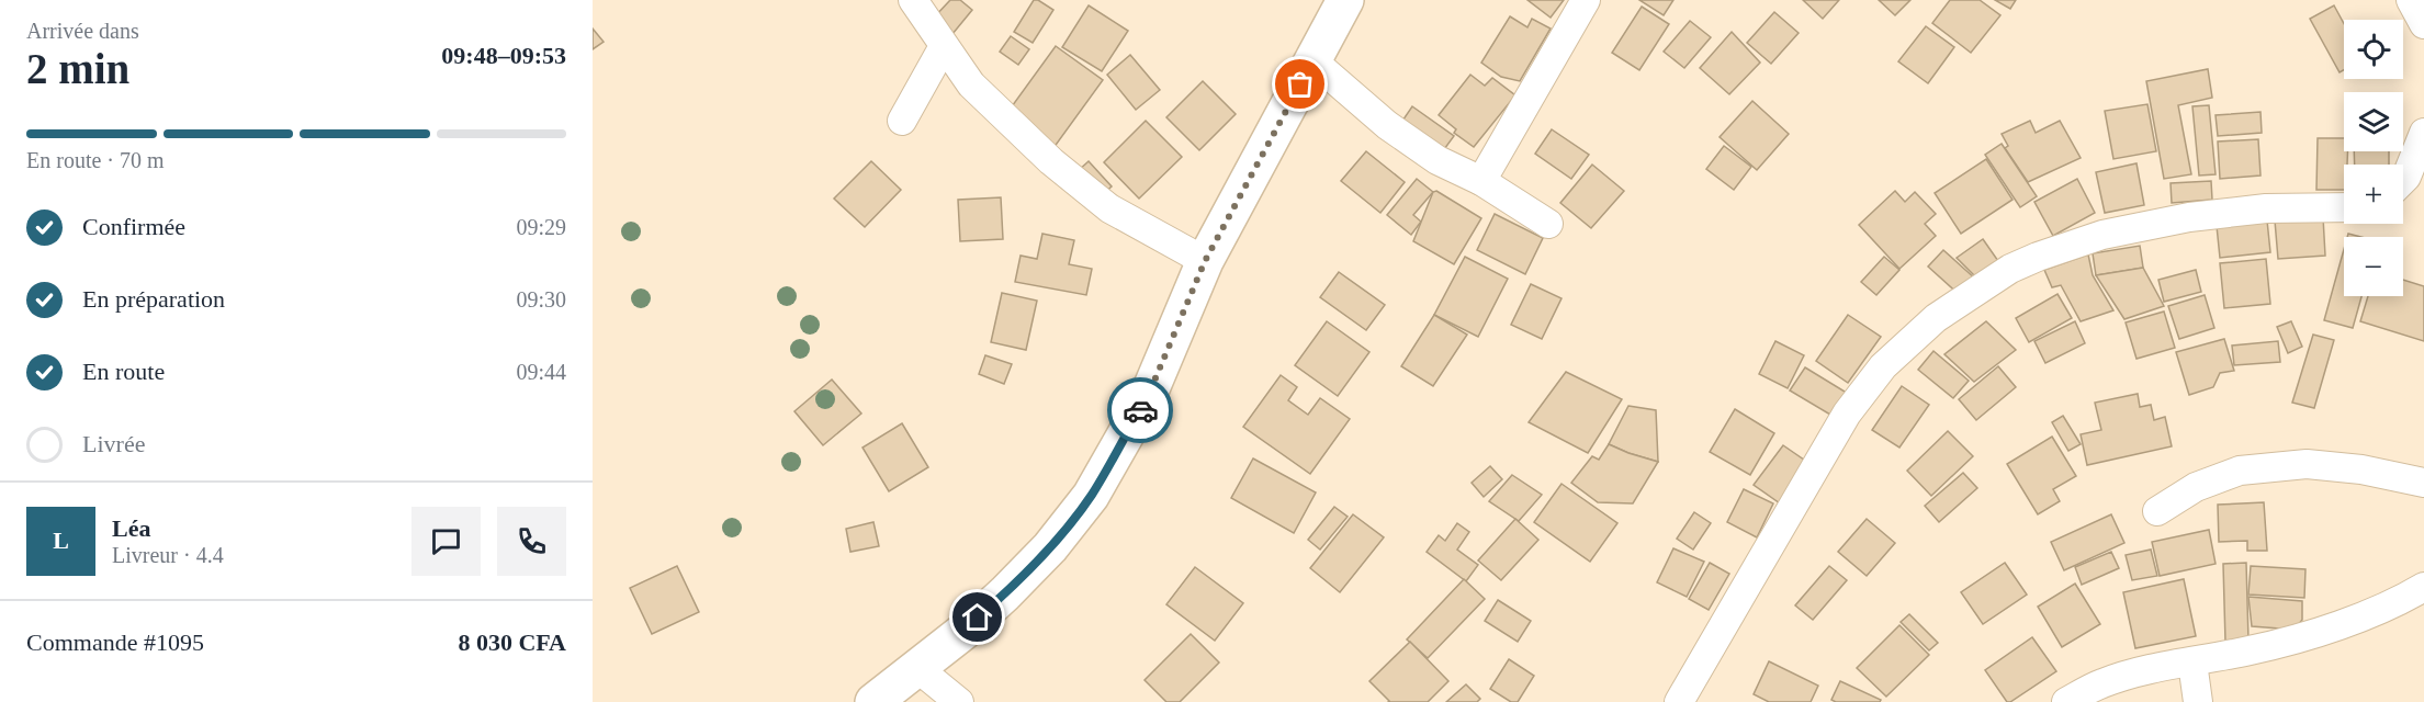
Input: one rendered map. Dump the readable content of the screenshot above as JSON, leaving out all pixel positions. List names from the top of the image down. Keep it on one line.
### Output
{"page":{"heading":["2 min","Arrivée dans","09:48–09:53"],"panel":["Léa","Livreur · 4.4","Commande #1095","8 030 CFA"],"map_buttons":["+","−"],"bar":"En route · 70 m","list":[["Confirmée","09:29"],["En préparation","09:30"],["En route","09:44"],"Livrée"],"round":"L"}}
